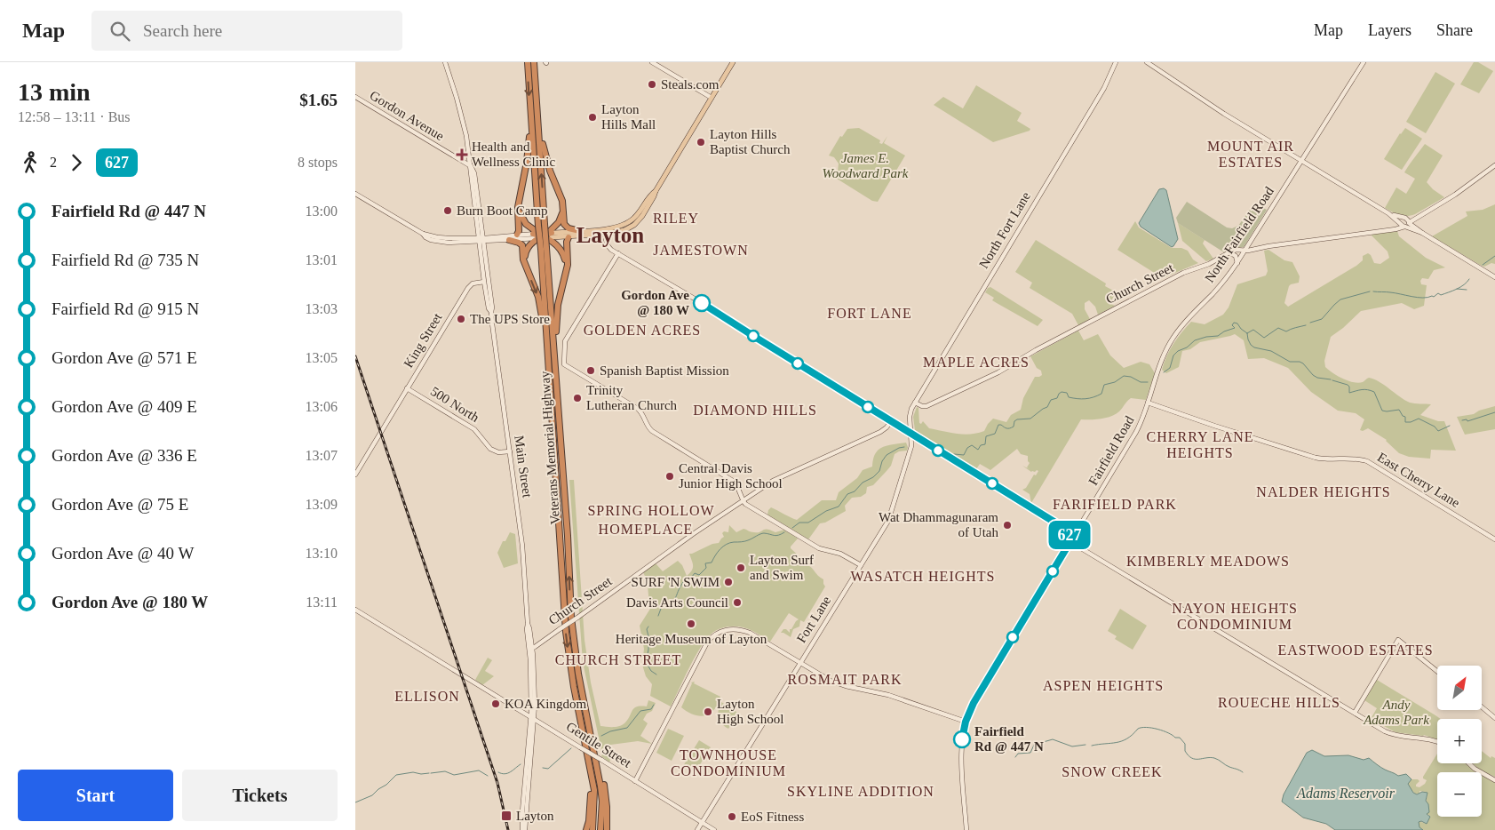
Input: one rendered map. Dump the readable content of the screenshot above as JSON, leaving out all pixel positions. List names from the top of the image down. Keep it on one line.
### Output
{"streets":{"highway":["Veterans Memorial Highway"],"main road":["Gordon Avenue","North Fort Lane","North Fairfield Road","Church Street","King Street","500 North","Fairfield Road","Main Street","East Cherry Lane","Fort Lane","Gentile Street"]},"crossings":[["Gordon Avenue","Main Street"],["North Fort Lane","Church Street"],["North Fort Lane","Fort Lane"],["North Fairfield Road","Church Street"],["North Fairfield Road","Fairfield Road"],["Church Street","Main Street"],["King Street","500 North"],["King Street","Main Street"],["500 North","Main Street"],["Fairfield Road","East Cherry Lane"],["Main Street","Gentile Street"],["Fort Lane","Gentile Street"]],"districts":["MOUNT AIR ESTATES","RILEY","Layton","JAMESTOWN","FORT LANE","GOLDEN ACRES","MAPLE ACRES","DIAMOND HILLS","CHERRY LANE HEIGHTS","NALDER HEIGHTS","FARIFIELD PARK","SPRING HOLLOW","HOMEPLACE","KIMBERLY MEADOWS","WASATCH HEIGHTS","NAYON HEIGHTS CONDOMINIUM","EASTWOOD ESTATES","CHURCH STREET","ROSMAIT PARK","ASPEN HEIGHTS","ELLISON","ROUECHE HILLS","TOWNHOUSE CONDOMINIUM","SNOW CREEK","SKYLINE ADDITION"],"water":["Adams Reservoir"],"parks":["James E. Woodward Park","Andy Adams Park"],"places":{"other":["Steals.com","Layton Hills Mall","Layton Hills Baptist Church","Burn Boot Camp","Gordon Ave @ 180 W","The UPS Store","Spanish Baptist Mission","Trinity Lutheran Church","Central Davis Junior High School","Wat Dhammagunaram of Utah","Layton Surf and Swim","SURF 'N SWIM","Davis Arts Council","Heritage Museum of Layton","KOA Kingdom","Layton High School","Fairfield Rd @ 447 N","EoS Fitness"],"health":["Health and Wellness Clinic"],"transit":["Layton"]},"lines":["bus line 627"],"north":"top right","page":{"header":"Map","search":"Search here","nav":["Map","Layers","Share"],"heading":["13 min","12:58 – 13:11 · Bus","$1.65"],"on_map":"627","legs":["2","627","8 stops"],"list":[{"name":"Fairfield Rd @ 447 N","value":"13:00"},{"name":"Fairfield Rd @ 735 N","value":"13:01"},{"name":"Fairfield Rd @ 915 N","value":"13:03"},{"name":"Gordon Ave @ 571 E","value":"13:05"},{"name":"Gordon Ave @ 409 E","value":"13:06"},{"name":"Gordon Ave @ 336 E","value":"13:07"},{"name":"Gordon Ave @ 75 E","value":"13:09"},{"name":"Gordon Ave @ 40 W","value":"13:10"},{"name":"Gordon Ave @ 180 W","value":"13:11"}],"map_buttons":["+","−"],"buttons":["Start","Tickets"]}}
